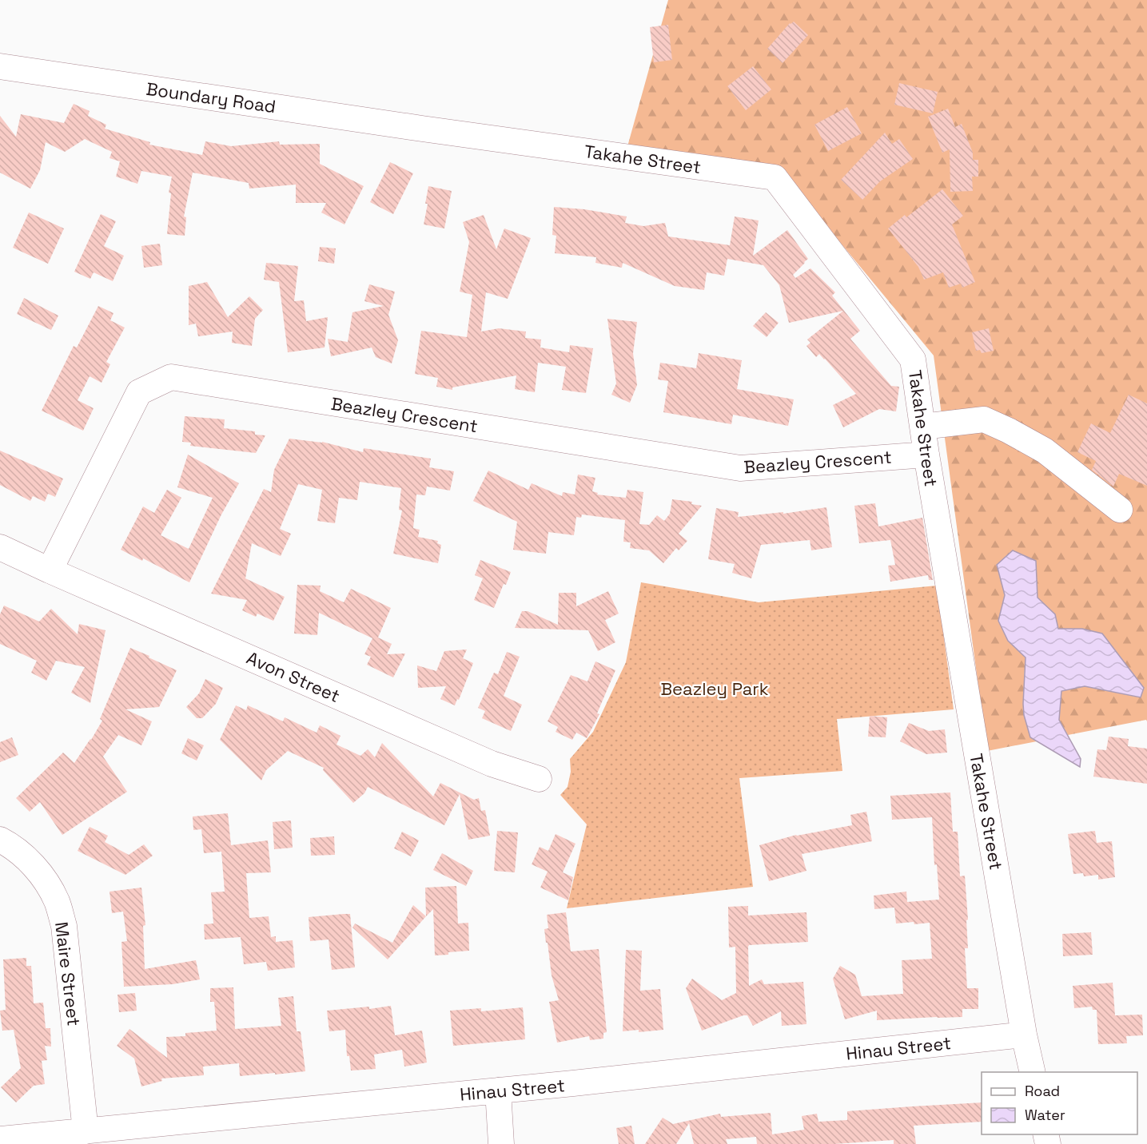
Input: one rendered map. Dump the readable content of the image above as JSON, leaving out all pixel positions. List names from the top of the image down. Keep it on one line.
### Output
{"streets":{"street":["Boundary Road","Takahe Street","Beazley Crescent","Avon Street","Maire Street","Hinau Street"]},"crossings":[["Boundary Road","Takahe Street"],["Takahe Street","Beazley Crescent"],["Takahe Street","Hinau Street"],["Beazley Crescent","Avon Street"],["Maire Street","Hinau Street"]],"parks":["Beazley Park"],"legend":["Road","Water"]}
